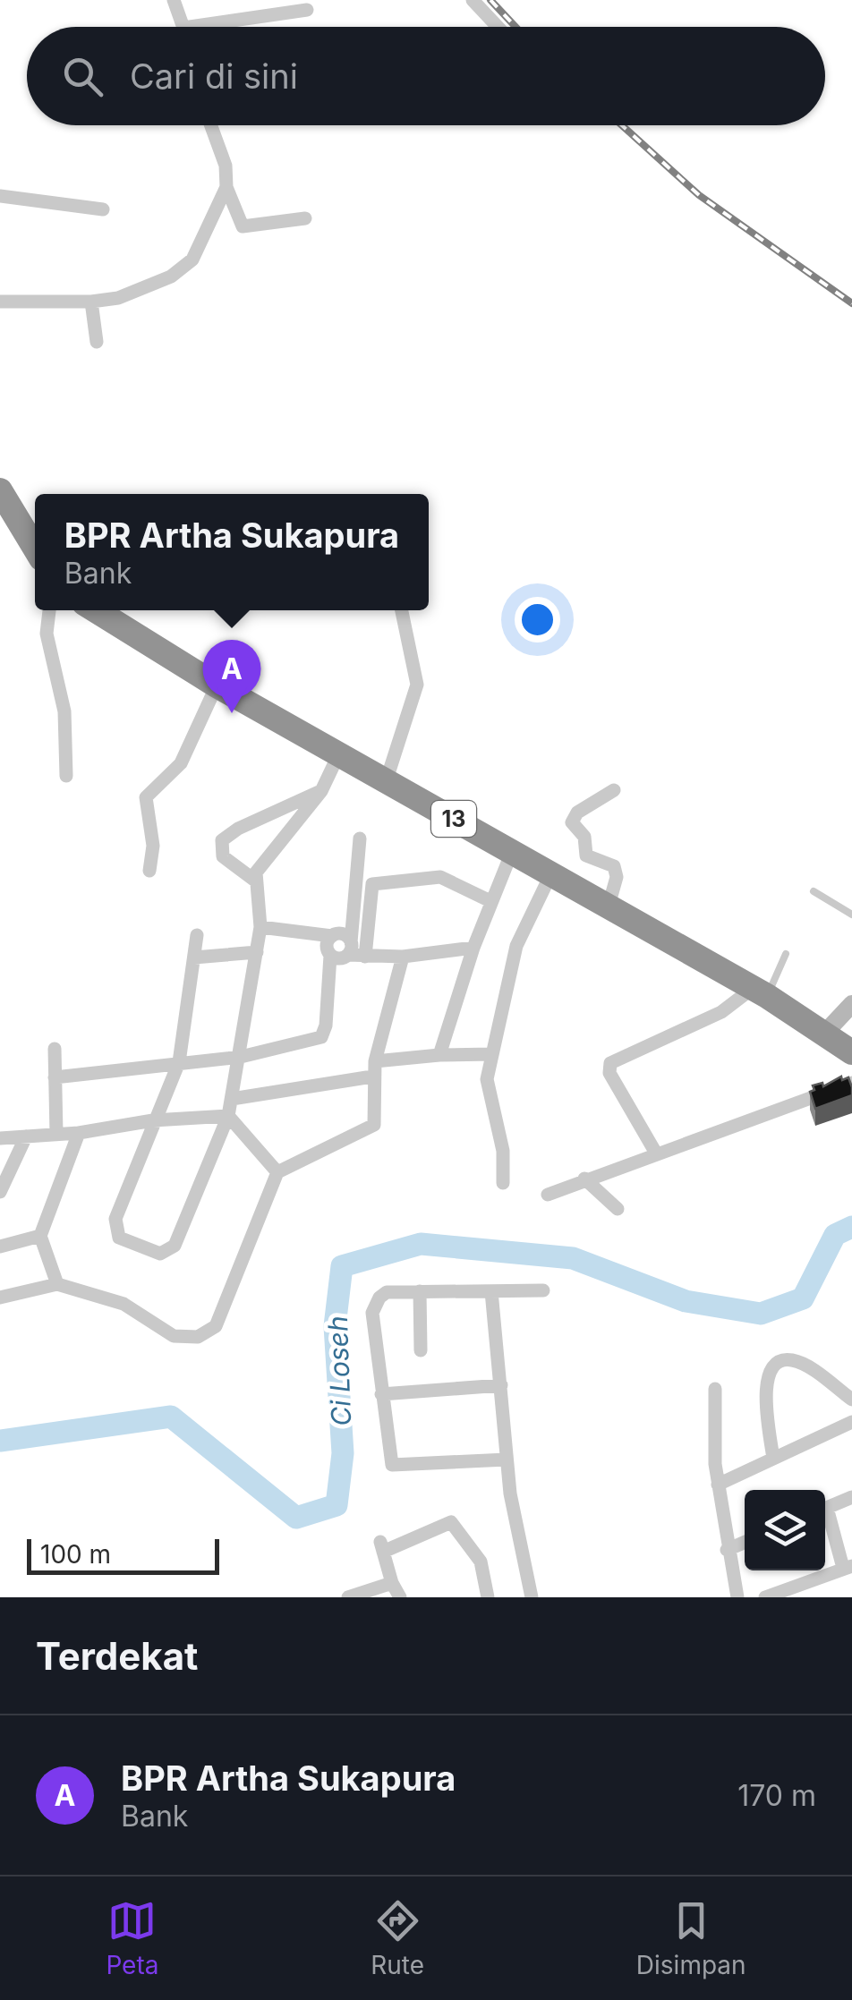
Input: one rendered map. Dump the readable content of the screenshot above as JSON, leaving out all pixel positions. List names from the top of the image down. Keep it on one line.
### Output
{"streets":{"highway":["13"]},"water":["Ci Loseh"],"scale_bar":"100 m","page":{"search":"Cari di sini","popup":["BPR Artha Sukapura","Bank"],"pins":"A","scale":"100 m","heading":"Terdekat","list":[{"mark":"A","name":"BPR Artha Sukapura","note":"Bank","value":"170 m"}],"nav":["Peta","Rute","Disimpan"]}}
